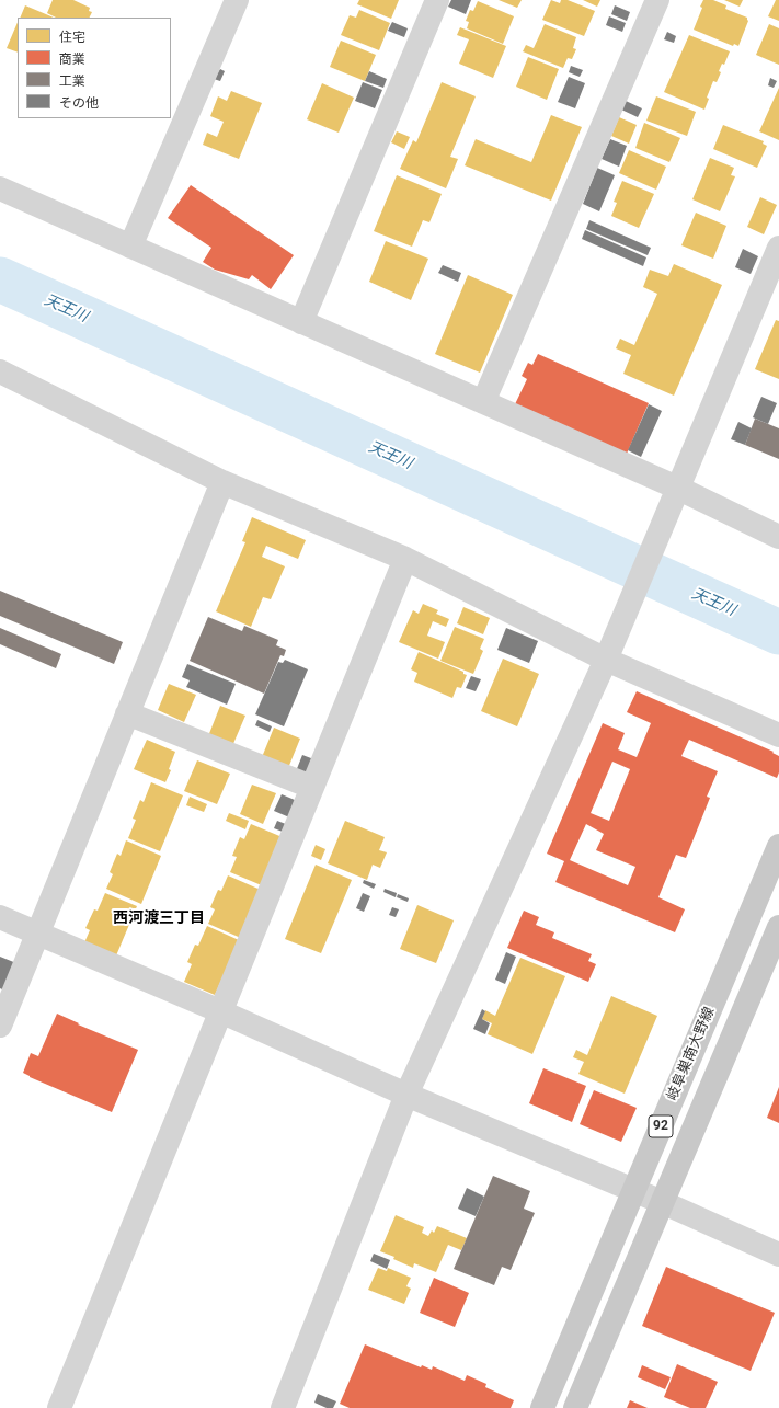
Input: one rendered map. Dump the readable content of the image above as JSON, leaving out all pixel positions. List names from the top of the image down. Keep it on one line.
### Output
{"streets":{"main road":["岐阜巣南大野線","92"]},"districts":["西河渡三丁目"],"water":["天王川"],"legend":["住宅","商業","工業","その他"]}
